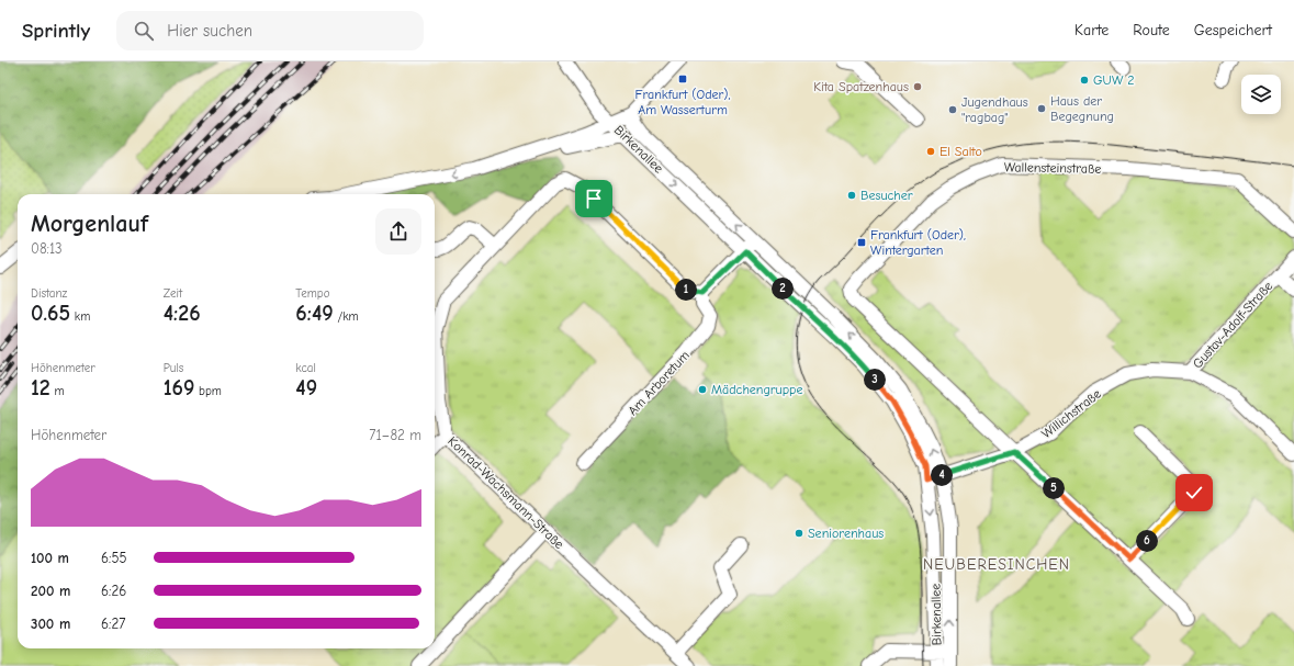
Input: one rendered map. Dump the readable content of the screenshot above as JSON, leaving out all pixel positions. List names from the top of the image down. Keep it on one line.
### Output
{"streets":{"street":["Birkenallee","Wallensteinstraße","Gustav-Adolf-Straße","Am Arboretum","Willichstraße","Konrad-Wachsmann-Straße"]},"crossings":[["Birkenallee","Willichstraße"],["Wallensteinstraße","Willichstraße"],["Gustav-Adolf-Straße","Willichstraße"],["Am Arboretum","Konrad-Wachsmann-Straße"]],"districts":["NEUBERESINCHEN"],"places":{"transit":["Frankfurt (Oder), Am Wasserturm","Frankfurt (Oder), Wintergarten"],"other":["GUW 2","Kita Spatzenhaus","Haus der Begegnung","Jugendhaus \"ragbag\"","El Salto","Besucher","Mädchengruppe","Seniorenhaus"]},"page":{"header":"Sprintly","search":"Hier suchen","nav":["Karte","Route","Gespeichert"],"heading":["Morgenlauf","08:13"],"stats":[["Distanz","0.65 km"],["Zeit","4:26"],["Tempo","6:49 /km"],["Höhenmeter","12 m"],["Puls","169 bpm"],["kcal","49"]],"pins":["2","1","3","4","5","6"],"chart":["Höhenmeter","71–82 m"],"list":[{"name":"100 m","note":"6:55"},{"name":"200 m","note":"6:26"},{"name":"300 m","note":"6:27"}]}}
